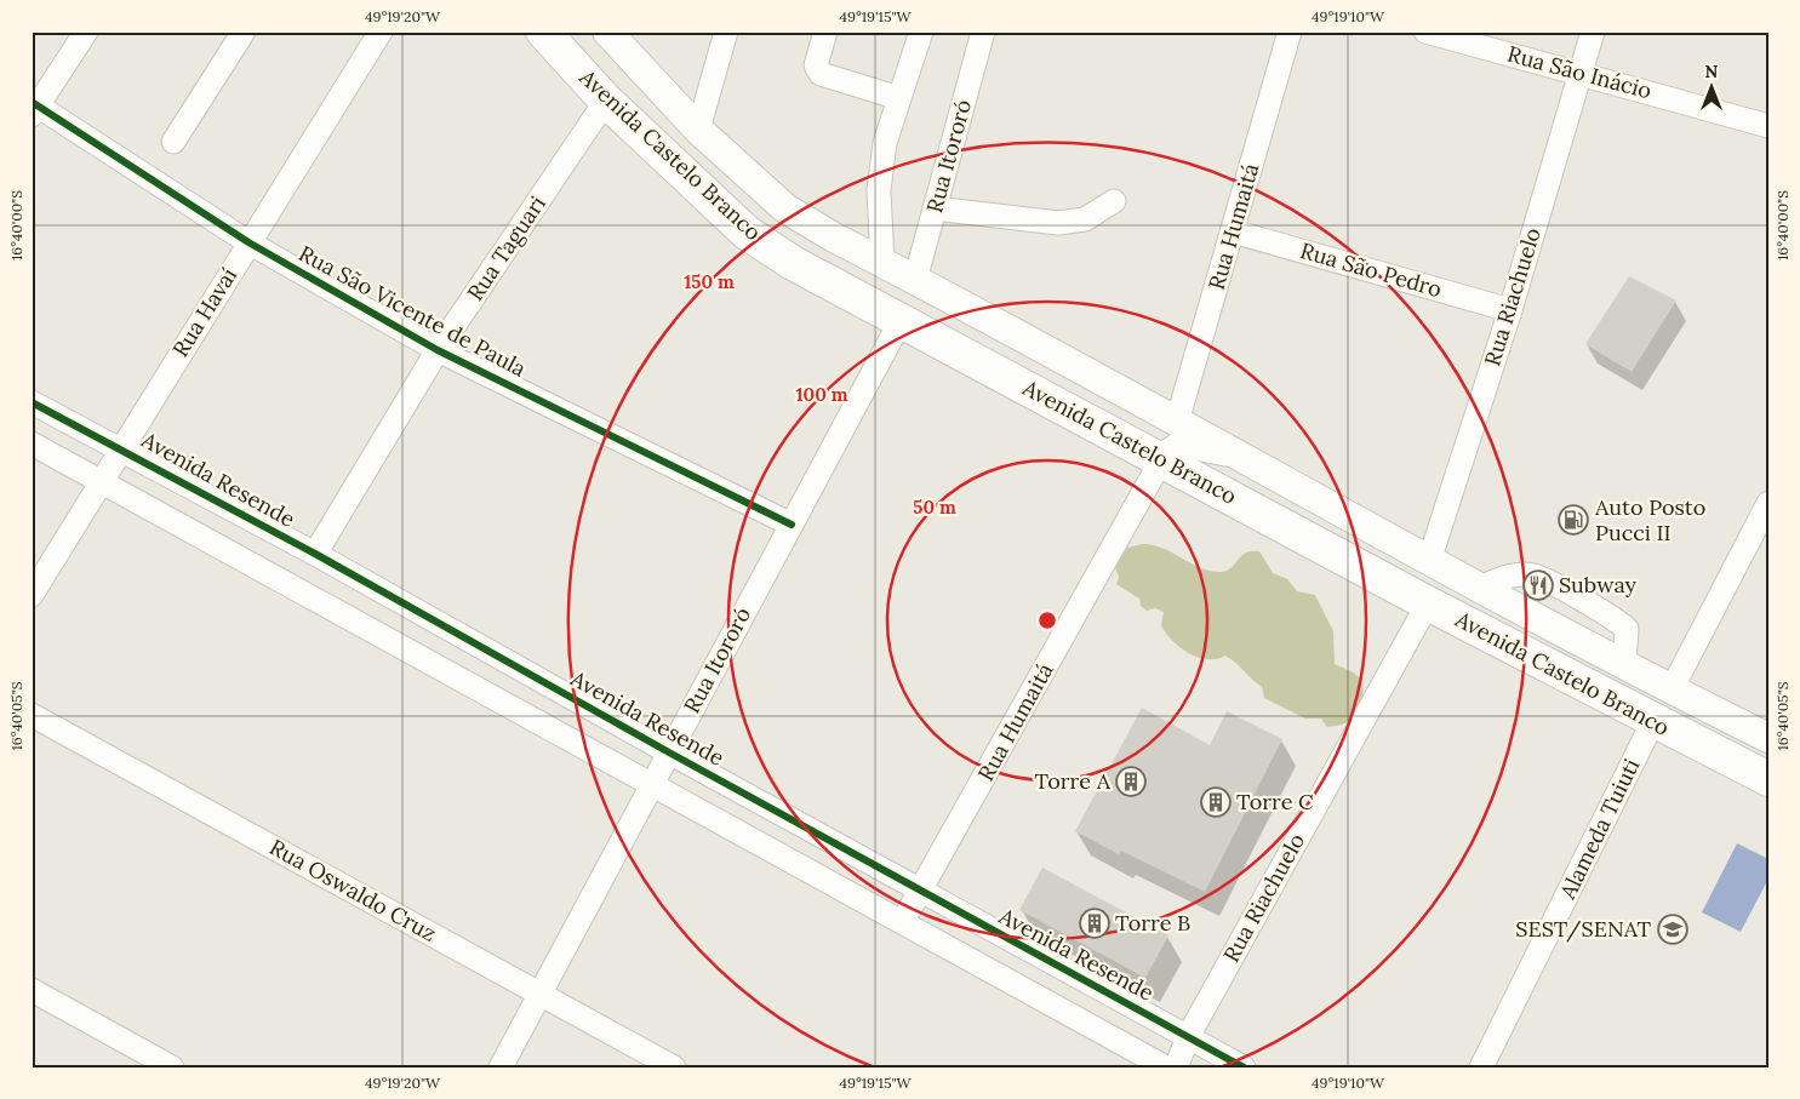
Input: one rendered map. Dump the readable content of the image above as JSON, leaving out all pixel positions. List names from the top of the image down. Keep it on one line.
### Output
{"streets":{"highway":["Avenida Castelo Branco"],"street":["Rua São Inácio","Rua Itororó","Rua Humaitá","Rua Taguari","Rua São Pedro","Rua Riachuelo","Rua São Vicente de Paula","Rua Havaí","Avenida Resende","Alameda Tuiuti","Rua Oswaldo Cruz"]},"crossings":[["Rua São Inácio","Rua Riachuelo"],["Avenida Castelo Branco","Rua Itororó"],["Avenida Castelo Branco","Rua Humaitá"],["Avenida Castelo Branco","Rua Taguari"],["Avenida Castelo Branco","Rua Riachuelo"],["Avenida Castelo Branco","Alameda Tuiuti"],["Rua Itororó","Rua São Vicente de Paula"],["Rua Itororó","Avenida Resende"],["Rua Itororó","Rua Oswaldo Cruz"],["Rua Humaitá","Rua São Pedro"],["Rua Humaitá","Avenida Resende"],["Rua Taguari","Rua São Vicente de Paula"],["Rua Taguari","Avenida Resende"],["Rua São Pedro","Rua Riachuelo"],["Rua Riachuelo","Avenida Resende"],["Rua São Vicente de Paula","Rua Havaí"],["Rua Havaí","Avenida Resende"]],"places":{"fuel station":["Auto Posto Pucci II"],"restaurant":["Subway"],"building":["Torre A","Torre C","Torre B"],"school or university":["SEST/SENAT"]},"north":"top","coordinates":["49°19'20\"W","49°19'15\"W","49°19'10\"W","16°40'00\"S","16°40'05\"S"],"rings":["150 m","100 m","50 m"]}
